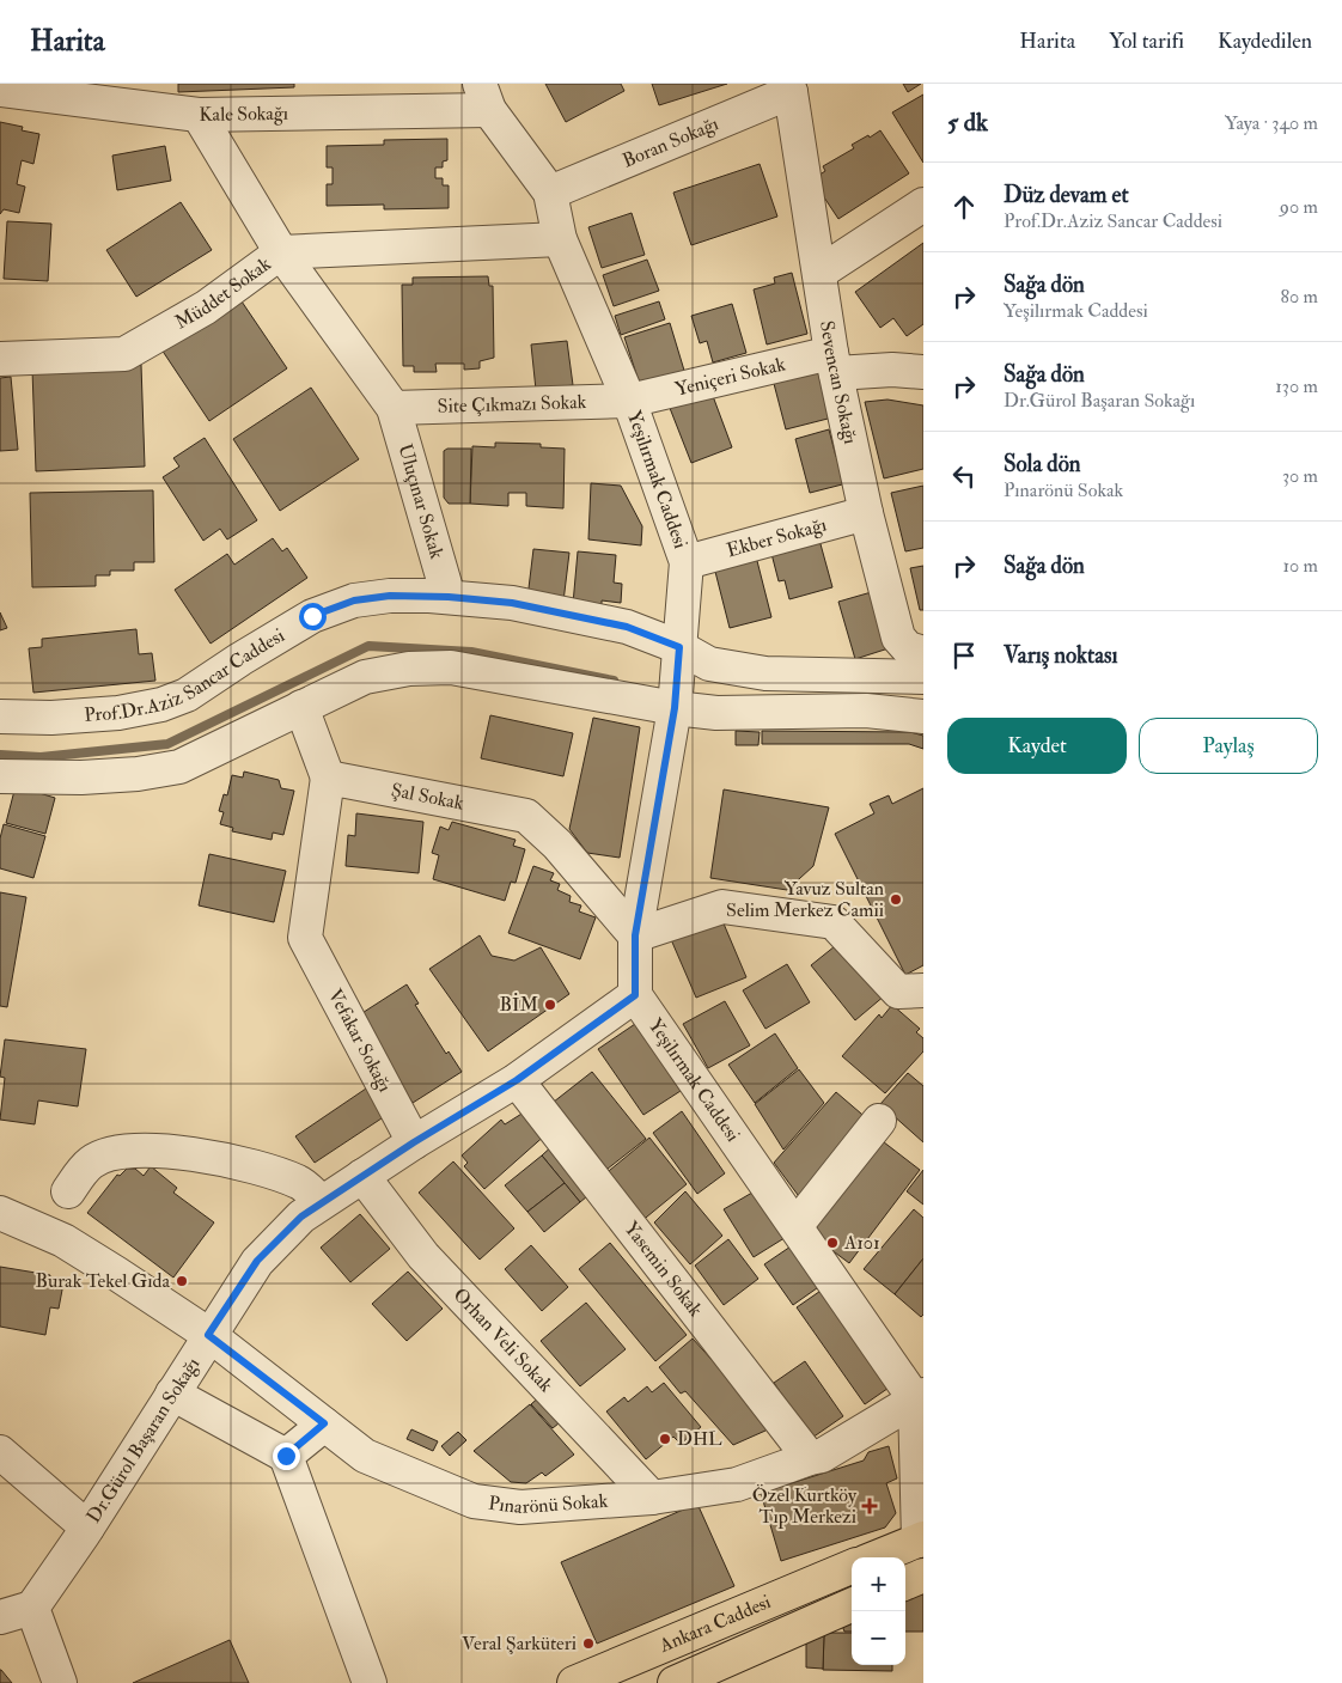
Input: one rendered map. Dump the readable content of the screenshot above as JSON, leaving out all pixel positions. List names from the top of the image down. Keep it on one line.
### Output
{"streets":{"main road":["Ankara Caddesi"],"street":["Kale Sokağı","Boran Sokağı","Müddet Sokak","Yeniçeri Sokak","Sevencan Sokağı","Site Çıkmazı Sokak","Yeşilırmak Caddesi","Uluçınar Sokak","Ekber Sokağı","Prof.Dr.Aziz Sancar Caddesi","Şal Sokak","Vefakar Sokağı","Yasemin Sokak","Orhan Veli Sokak","Dr.Gürol Başaran Sokağı","Pınarönü Sokak"]},"crossings":[["Kale Sokağı","Yeşilırmak Caddesi"],["Kale Sokağı","Uluçınar Sokak"],["Boran Sokağı","Sevencan Sokağı"],["Boran Sokağı","Yeşilırmak Caddesi"],["Müddet Sokak","Yeşilırmak Caddesi"],["Müddet Sokak","Uluçınar Sokak"],["Yeniçeri Sokak","Sevencan Sokağı"],["Yeniçeri Sokak","Site Çıkmazı Sokak"],["Yeniçeri Sokak","Yeşilırmak Caddesi"],["Sevencan Sokağı","Ekber Sokağı"],["Site Çıkmazı Sokak","Yeşilırmak Caddesi"],["Site Çıkmazı Sokak","Uluçınar Sokak"],["Yeşilırmak Caddesi","Ekber Sokağı"],["Yeşilırmak Caddesi","Prof.Dr.Aziz Sancar Caddesi"],["Yeşilırmak Caddesi","Şal Sokak"],["Yeşilırmak Caddesi","Dr.Gürol Başaran Sokağı"],["Yeşilırmak Caddesi","Pınarönü Sokak"],["Uluçınar Sokak","Prof.Dr.Aziz Sancar Caddesi"],["Şal Sokak","Vefakar Sokağı"],["Vefakar Sokağı","Dr.Gürol Başaran Sokağı"],["Yasemin Sokak","Dr.Gürol Başaran Sokağı"],["Yasemin Sokak","Pınarönü Sokak"],["Orhan Veli Sokak","Dr.Gürol Başaran Sokağı"],["Orhan Veli Sokak","Pınarönü Sokak"],["Dr.Gürol Başaran Sokağı","Pınarönü Sokak"]],"places":{"other":["Yavuz Sultan Selim Merkez Camii","BİM","A101","Burak Tekel Gıda","DHL","Veral Şarküteri"],"health":["Özel Kurtköy Tıp Merkezi"]},"page":{"header":"Harita","nav":["Harita","Yol tarifi","Kaydedilen"],"heading":["5 dk","Yaya · 340 m"],"list":[["Düz devam et","Prof.Dr.Aziz Sancar Caddesi","90 m"],["Sağa dön","Yeşilırmak Caddesi","80 m"],["Sağa dön","Dr.Gürol Başaran Sokağı","130 m"],["Sola dön","Pınarönü Sokak","30 m"],["Sağa dön","10 m"],"Varış noktası"],"buttons":["Kaydet","Paylaş"],"map_buttons":["+","−"]}}
